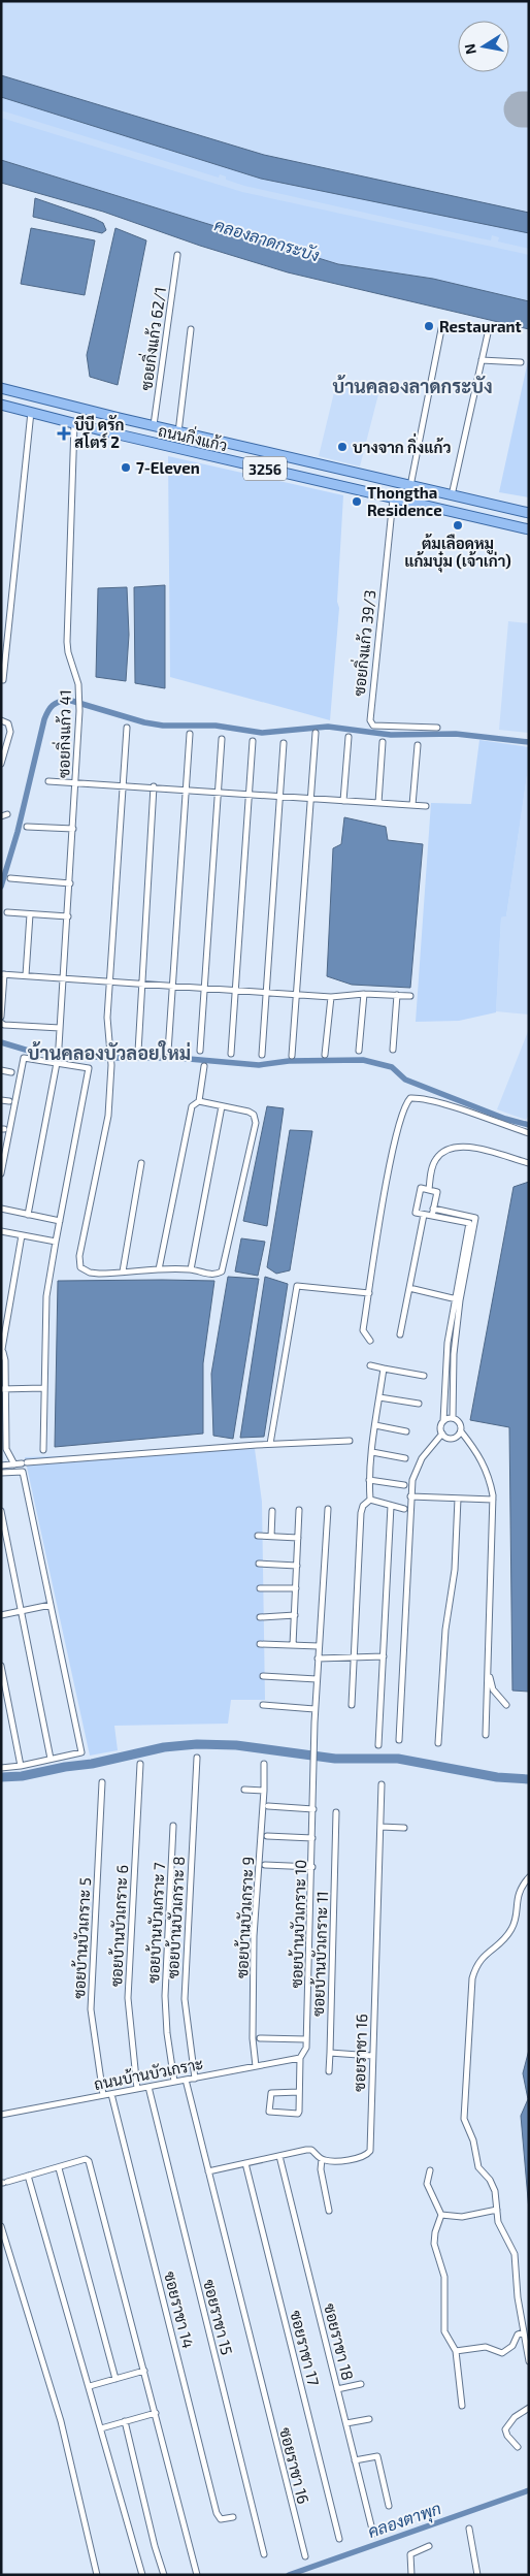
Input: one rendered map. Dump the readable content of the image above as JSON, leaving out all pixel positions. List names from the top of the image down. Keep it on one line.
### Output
{"streets":{"main road":["ถนนกิ่งแก้ว","3256"],"street":["ซอยกิ่งแก้ว 62/1","ซอยกิ่งแก้ว 39/3","ซอยกิ่งแก้ว 41","ซอยบ้านบัวเกราะ 8","ซอยบ้านบัวเกราะ 9","ซอยบ้านบัวเกราะ 7","ซอยบ้านบัวเกราะ 10","ซอยบ้านบัวเกราะ 6","ซอยบ้านบัวเกราะ 5","ซอยบ้านบัวเกราะ 11","ซอยราชา 16","ถนนบ้านบัวเกราะ","ซอยราชา 14","ซอยราชา 15","ซอยราชา 18","ซอยราชา 17"]},"crossings":[["ซอยกิ่งแก้ว 62/1","ถนนกิ่งแก้ว"],["ถนนกิ่งแก้ว","ซอยกิ่งแก้ว 39/3"],["ถนนกิ่งแก้ว","ซอยกิ่งแก้ว 41"],["ซอยบ้านบัวเกราะ 8","ถนนบ้านบัวเกราะ"],["ซอยบ้านบัวเกราะ 9","ถนนบ้านบัวเกราะ"],["ซอยบ้านบัวเกราะ 7","ถนนบ้านบัวเกราะ"],["ซอยบ้านบัวเกราะ 10","ถนนบ้านบัวเกราะ"],["ซอยบ้านบัวเกราะ 6","ถนนบ้านบัวเกราะ"],["ซอยบ้านบัวเกราะ 5","ถนนบ้านบัวเกราะ"],["ซอยราชา 16","ถนนบ้านบัวเกราะ"],["ซอยราชา 16","ซอยราชา 18"],["ซอยราชา 16","ซอยราชา 17"],["ถนนบ้านบัวเกราะ","ซอยราชา 14"],["ถนนบ้านบัวเกราะ","ซอยราชา 15"]],"districts":["บ้านคลองลาดกระบัง","บ้านคลองบัวลอยใหม่"],"water":["คลองลาดกระบัง","คลองตาพุก"],"places":{"other":["Restaurant","บางจาก กิ่งแก้ว","7-Eleven","Thongtha Residence","ต้มเลือดหมู แก้มบุ๋ม (เจ้าเก่า)"],"health":["บีบี ดรัก สโตร์ 2"]},"north":"left"}
